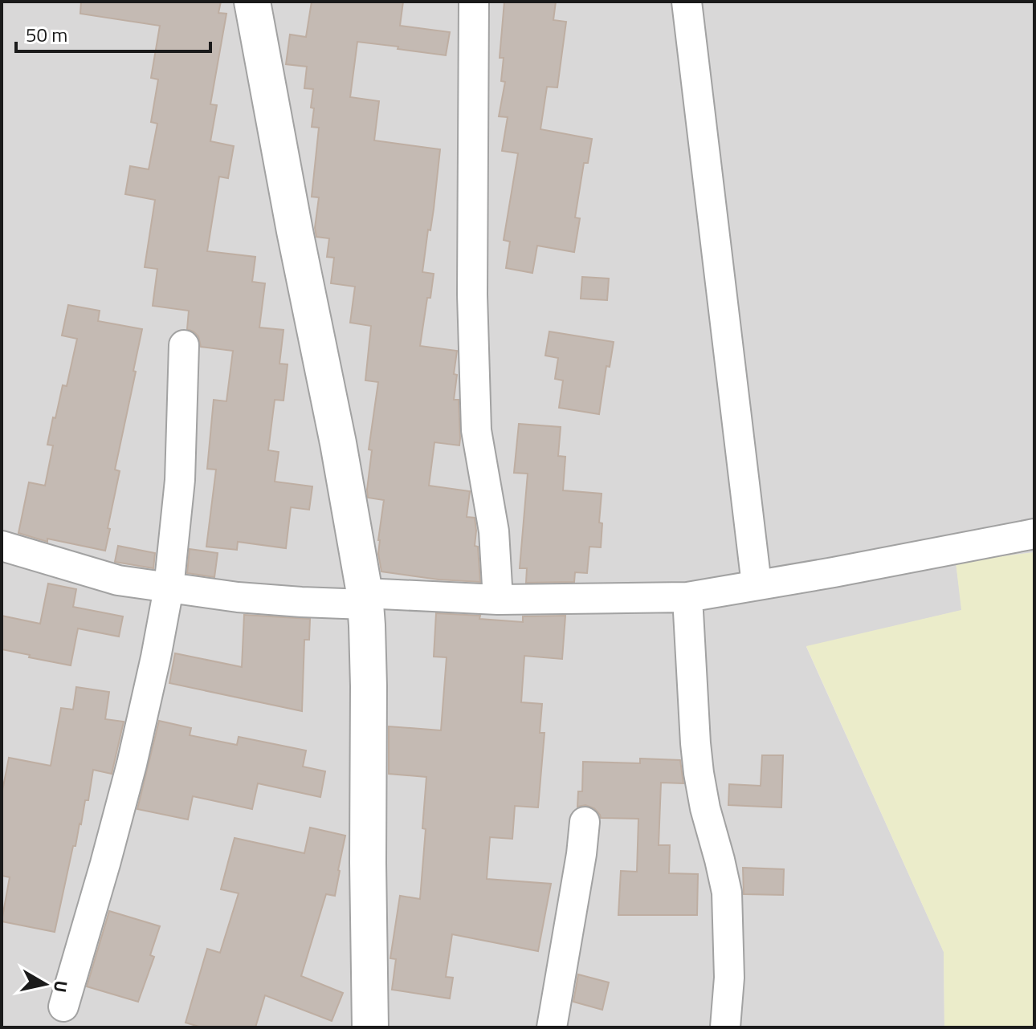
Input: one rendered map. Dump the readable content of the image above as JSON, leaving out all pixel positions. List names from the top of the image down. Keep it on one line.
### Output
{"scale_bar":"50 m","north":"right"}
